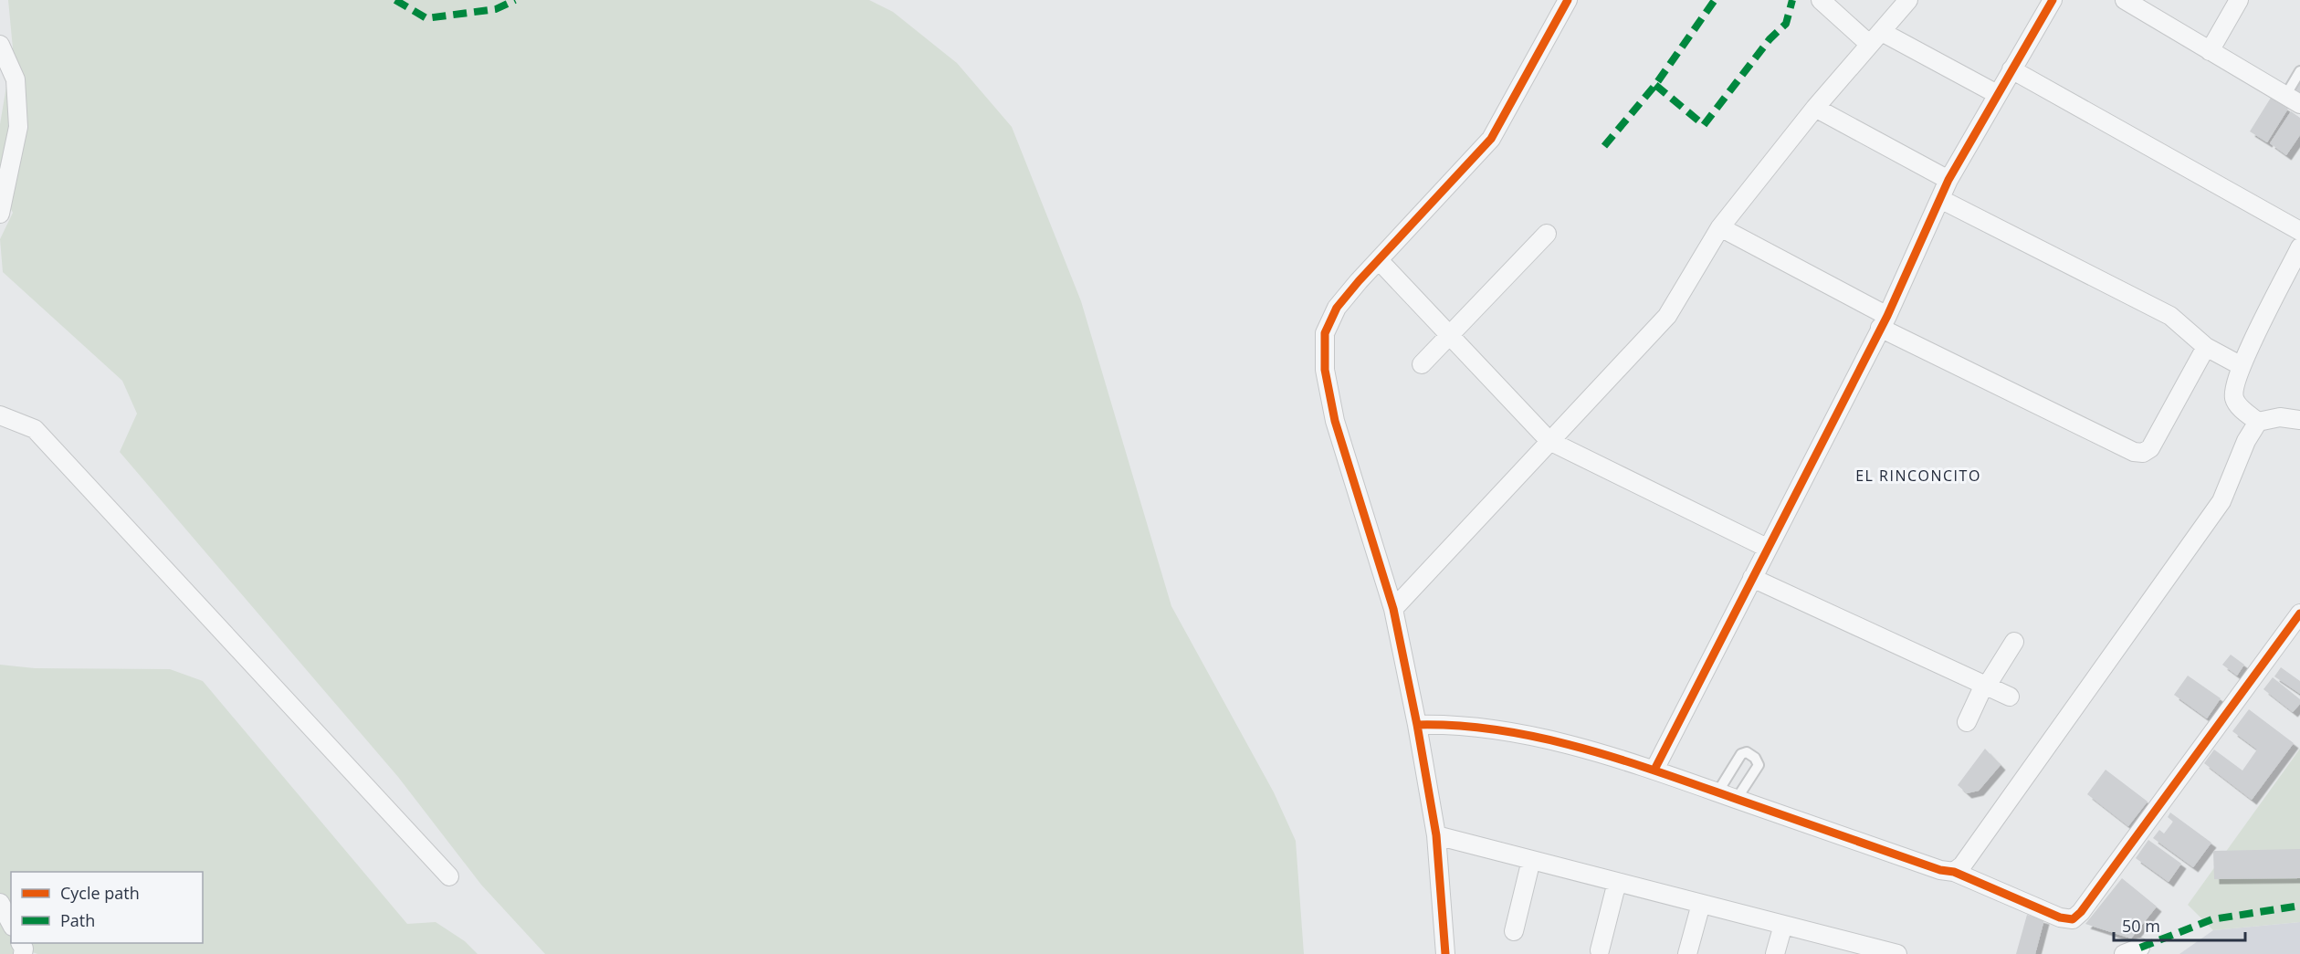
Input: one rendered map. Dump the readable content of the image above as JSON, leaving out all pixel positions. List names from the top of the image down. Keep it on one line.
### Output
{"districts":["EL RINCONCITO"],"legend":["Cycle path","Path"],"scale_bar":"50 m"}
